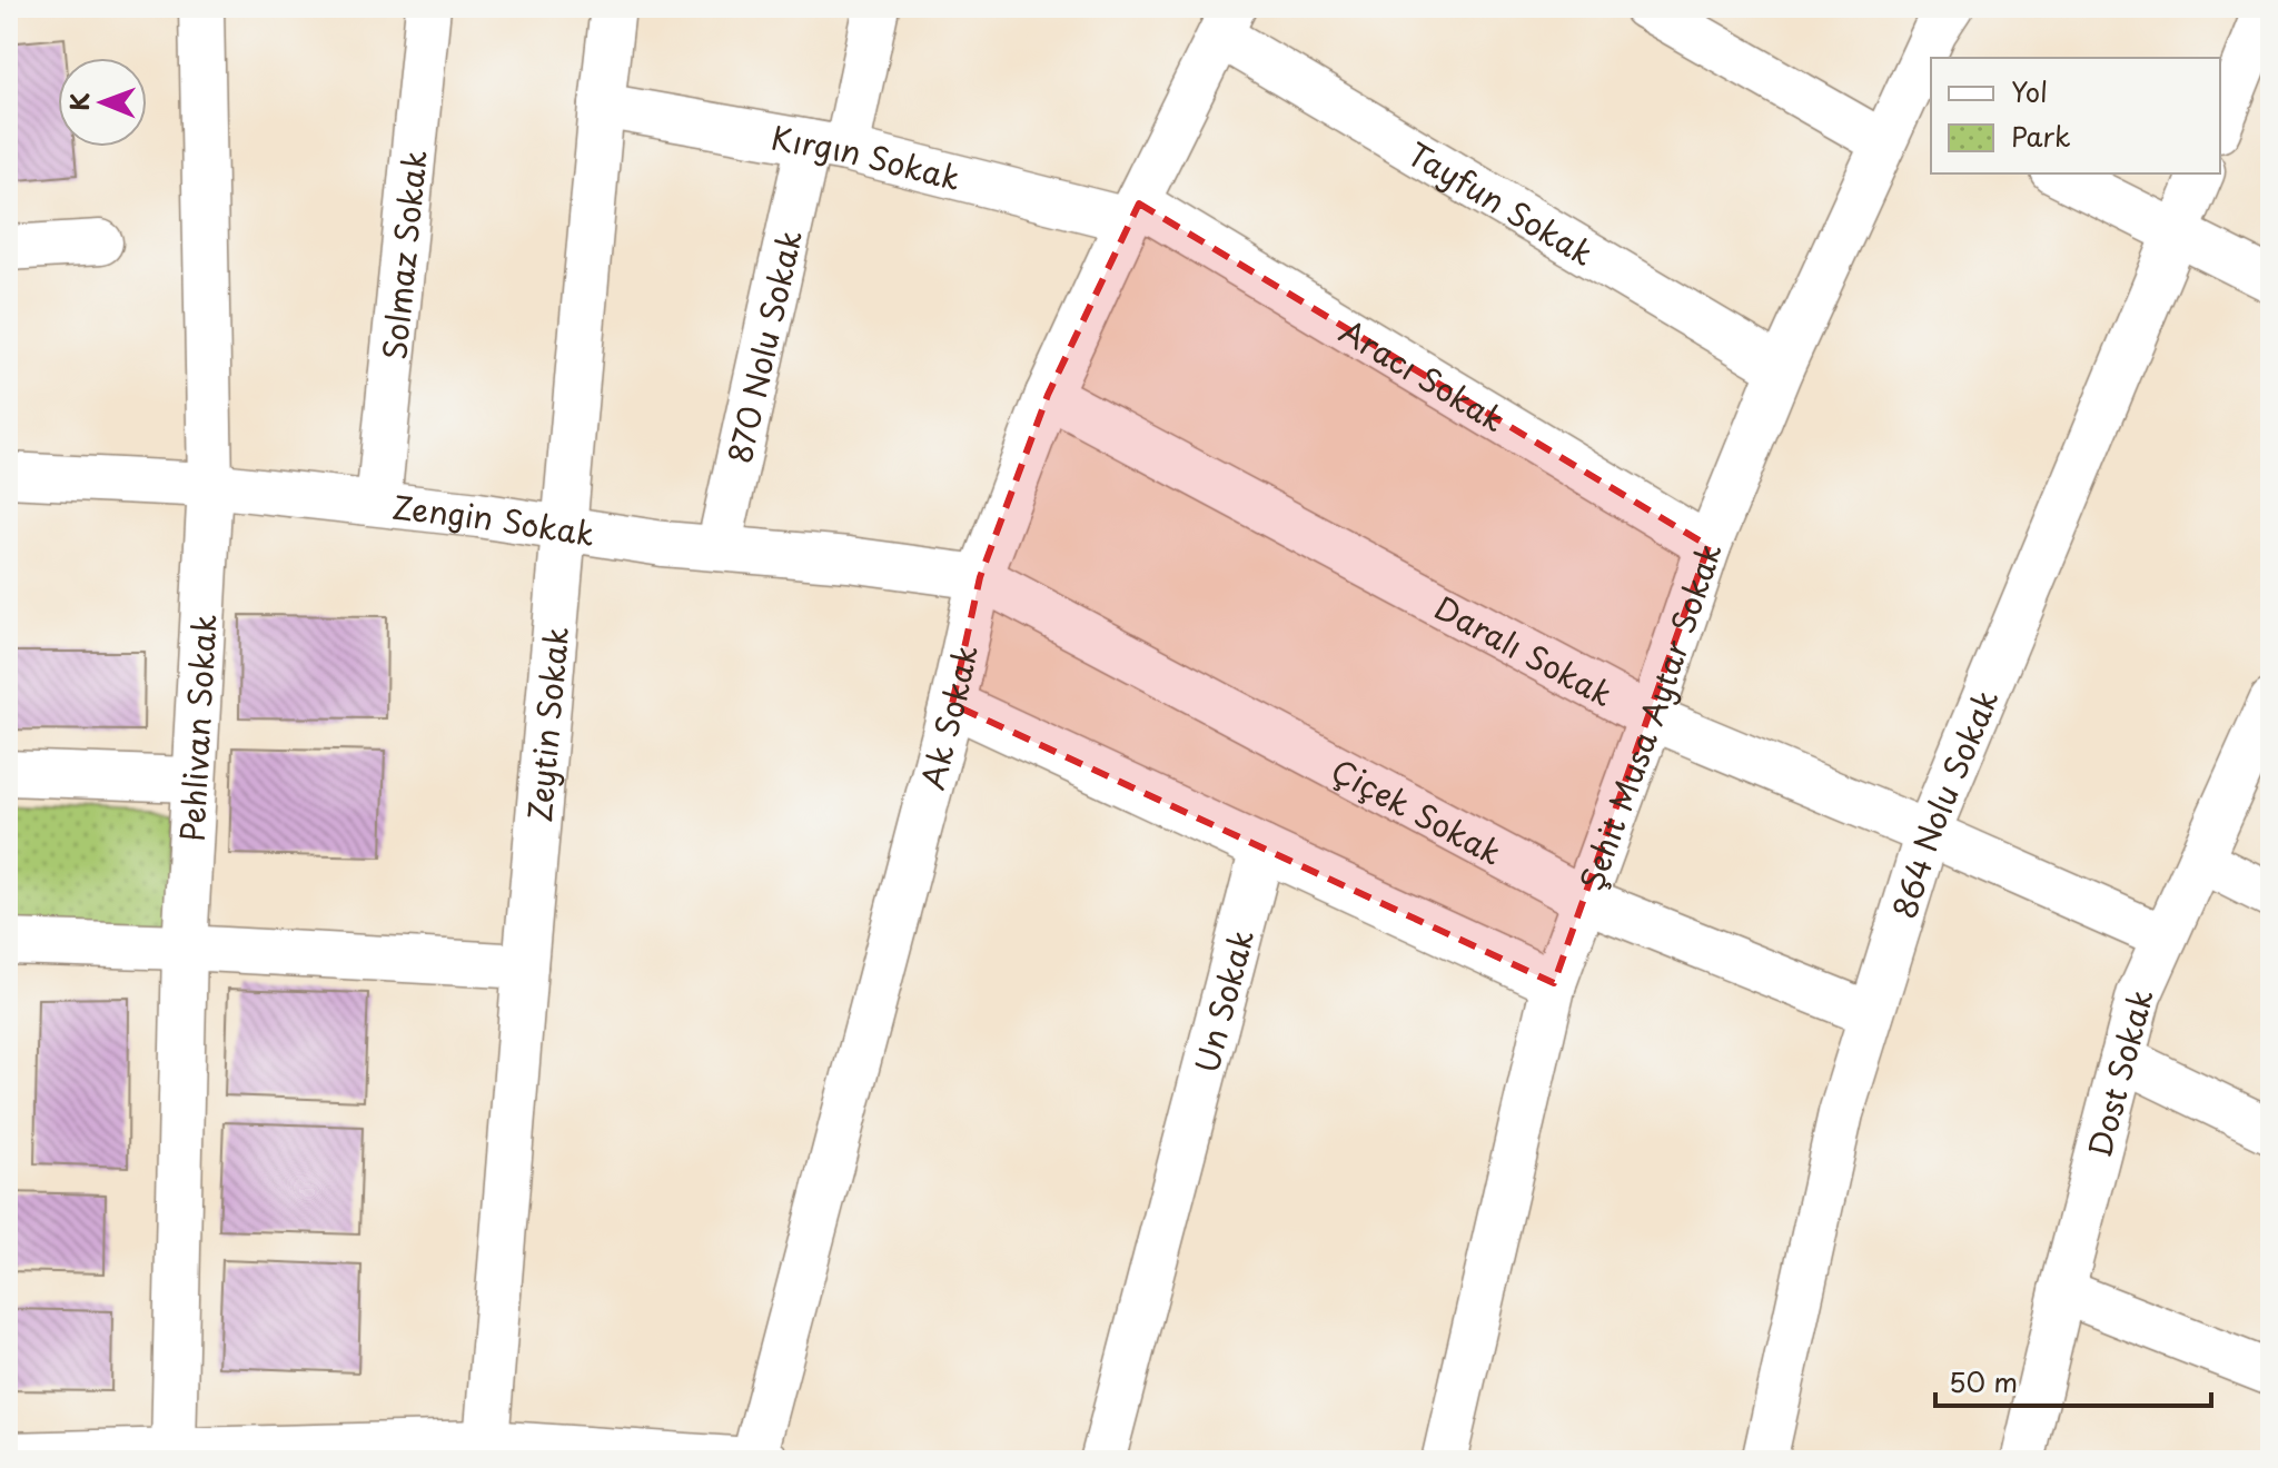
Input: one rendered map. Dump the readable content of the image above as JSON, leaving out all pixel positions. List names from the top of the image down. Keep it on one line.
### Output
{"streets":{"street":["Kırgın Sokak","Tayfun Sokak","Solmaz Sokak","870 Nolu Sokak","Aracı Sokak","Zengin Sokak","Daralı Sokak","Ak Sokak","Şehit Musa Aytar Sokak","Zeytin Sokak","Pehlivan Sokak","864 Nolu Sokak","Çiçek Sokak","Un Sokak","Dost Sokak"]},"crossings":[["Kırgın Sokak","870 Nolu Sokak"],["Kırgın Sokak","Aracı Sokak"],["Kırgın Sokak","Ak Sokak"],["Kırgın Sokak","Zeytin Sokak"],["Tayfun Sokak","Ak Sokak"],["Tayfun Sokak","Şehit Musa Aytar Sokak"],["Solmaz Sokak","Zengin Sokak"],["870 Nolu Sokak","Zengin Sokak"],["Aracı Sokak","Ak Sokak"],["Aracı Sokak","Şehit Musa Aytar Sokak"],["Zengin Sokak","Ak Sokak"],["Zengin Sokak","Zeytin Sokak"],["Zengin Sokak","Pehlivan Sokak"],["Zengin Sokak","Çiçek Sokak"],["Daralı Sokak","Ak Sokak"],["Daralı Sokak","Şehit Musa Aytar Sokak"],["Daralı Sokak","864 Nolu Sokak"],["Daralı Sokak","Dost Sokak"],["Ak Sokak","Çiçek Sokak"],["Şehit Musa Aytar Sokak","Çiçek Sokak"],["864 Nolu Sokak","Çiçek Sokak"]],"legend":["Yol","Park"],"scale_bar":"50 m","north":"left"}
